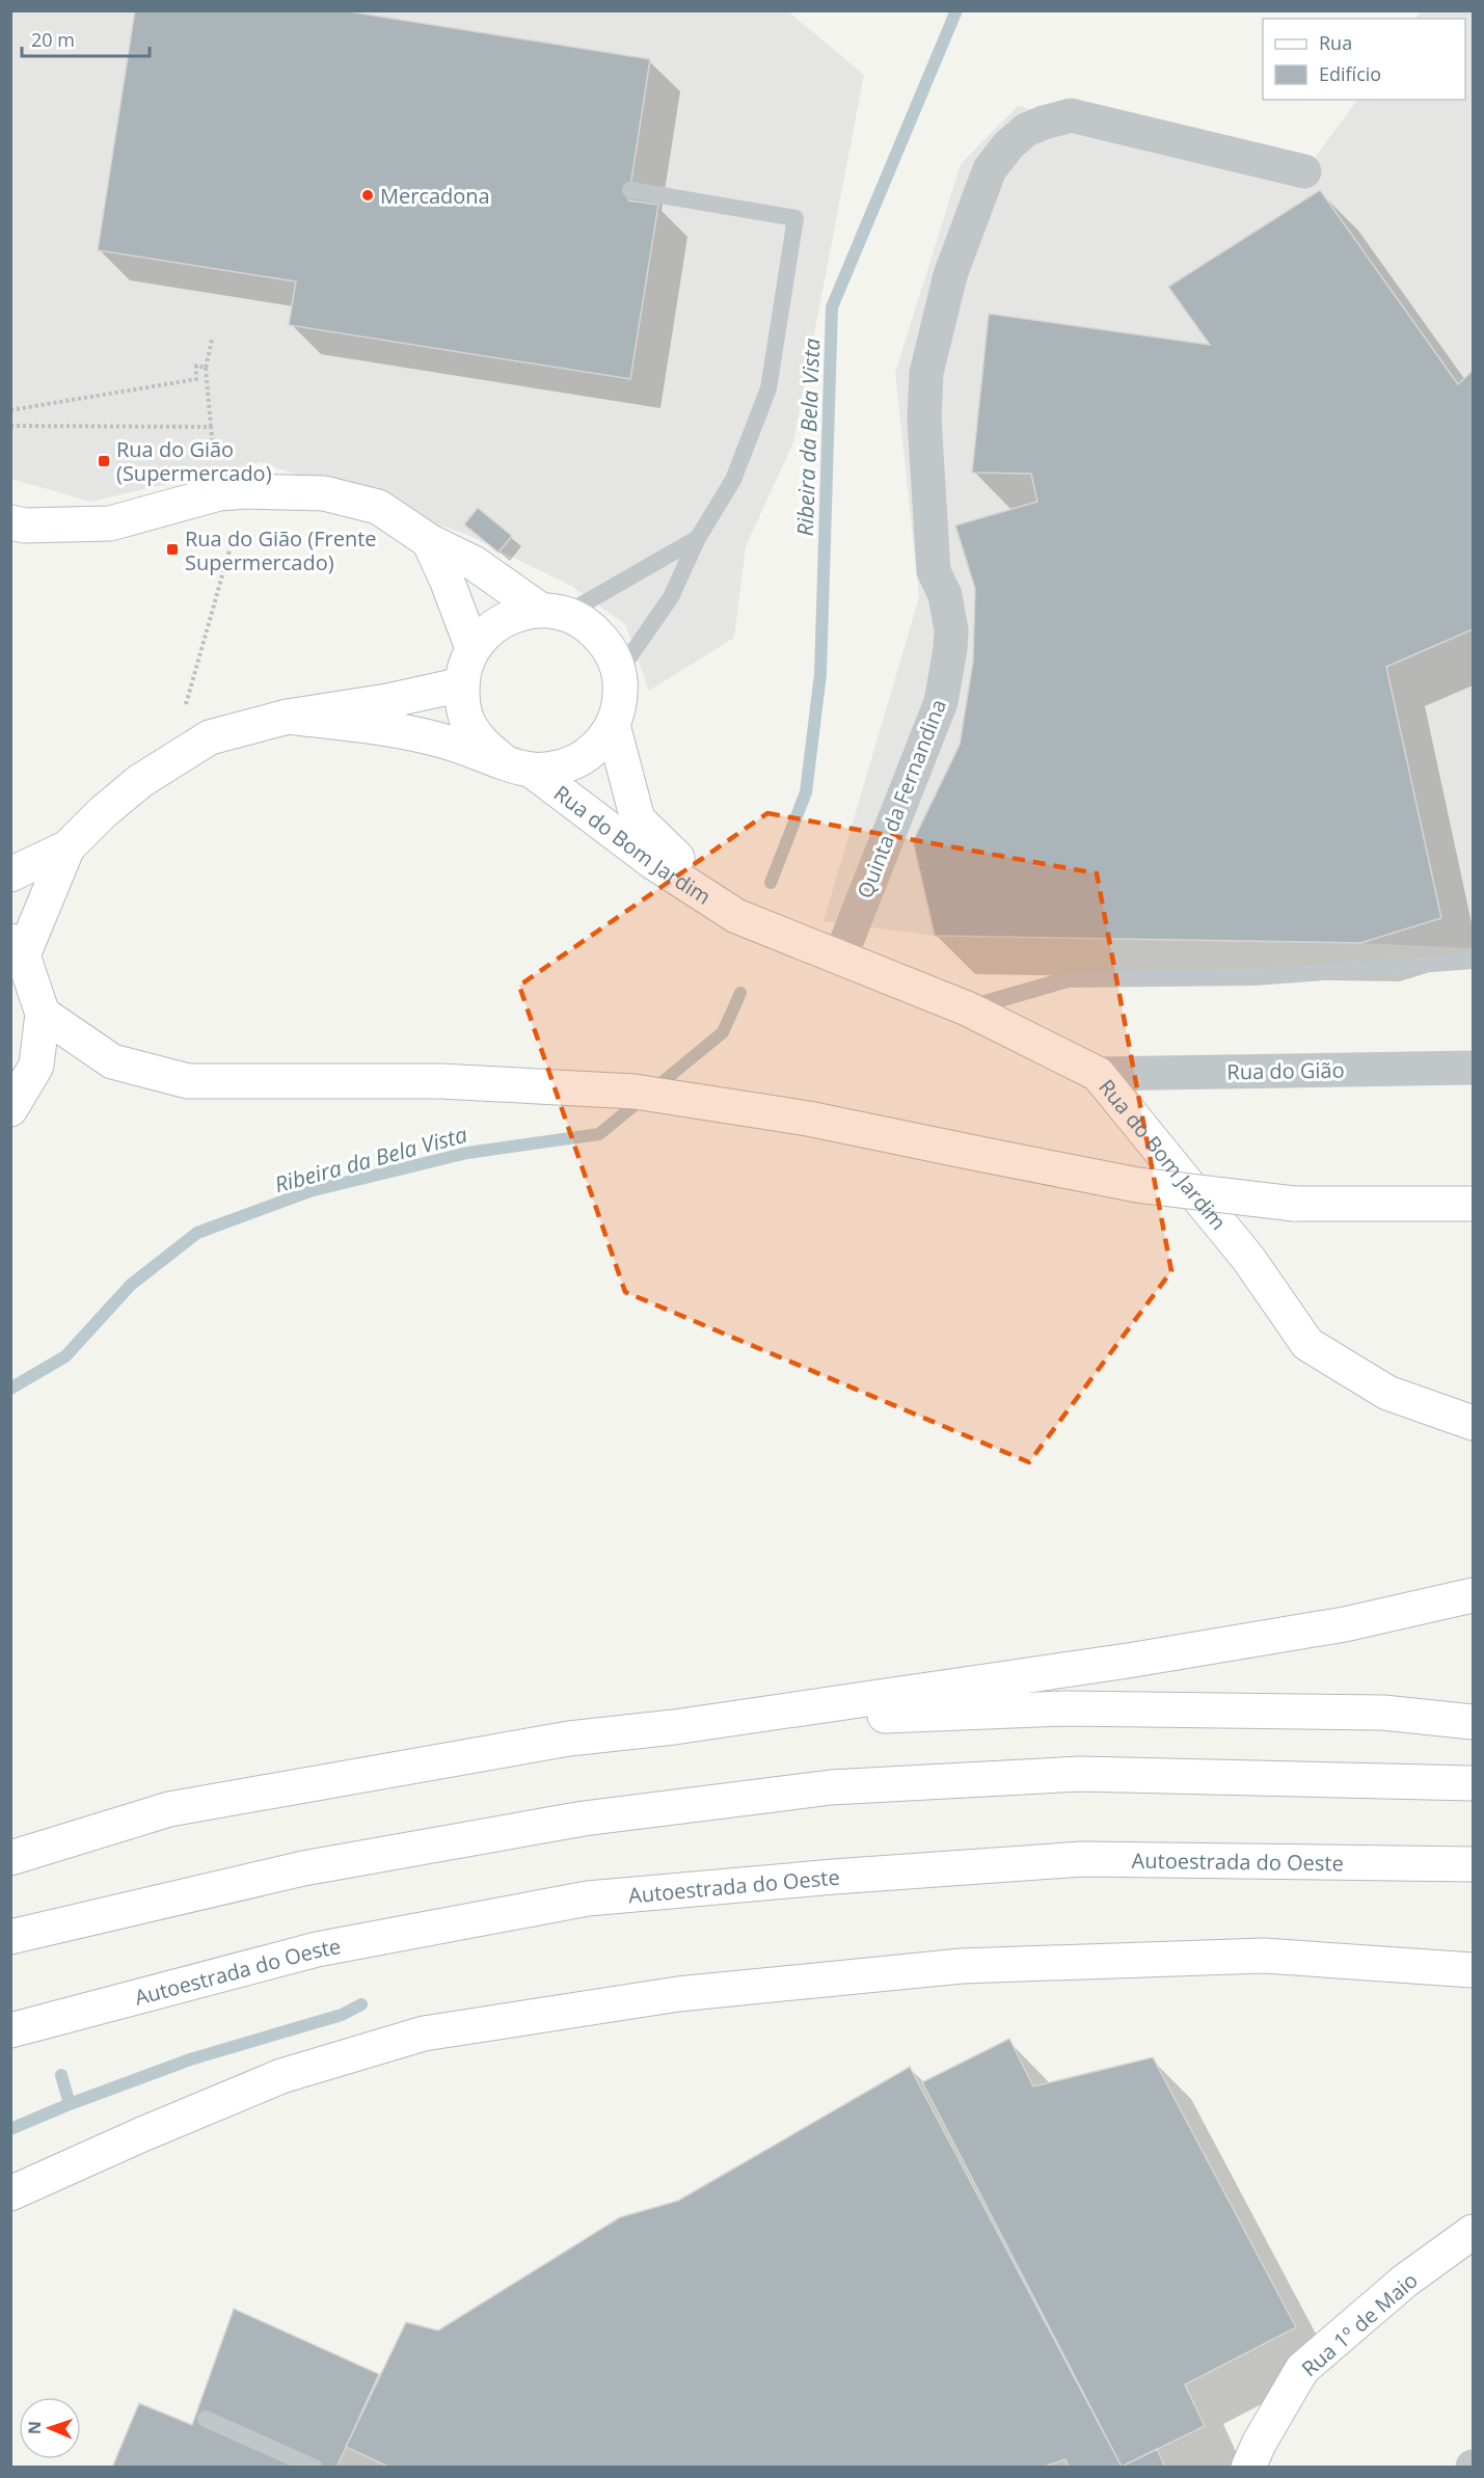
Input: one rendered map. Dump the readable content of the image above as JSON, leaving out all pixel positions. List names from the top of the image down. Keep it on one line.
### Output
{"streets":{"main road":["Rua do Bom Jardim","Autoestrada do Oeste","Rua 1º de Maio"],"street":["Quinta da Fernandina","Rua do Gião"]},"crossings":[["Quinta da Fernandina","Rua do Bom Jardim"],["Rua do Bom Jardim","Rua do Gião"]],"water":["Ribeira da Bela Vista"],"places":{"other":["Mercadona"],"transit":["Rua do Gião (Supermercado)","Rua do Gião (Frente Supermercado)"]},"legend":["Rua","Edifício"],"scale_bar":"20 m","north":"left"}
